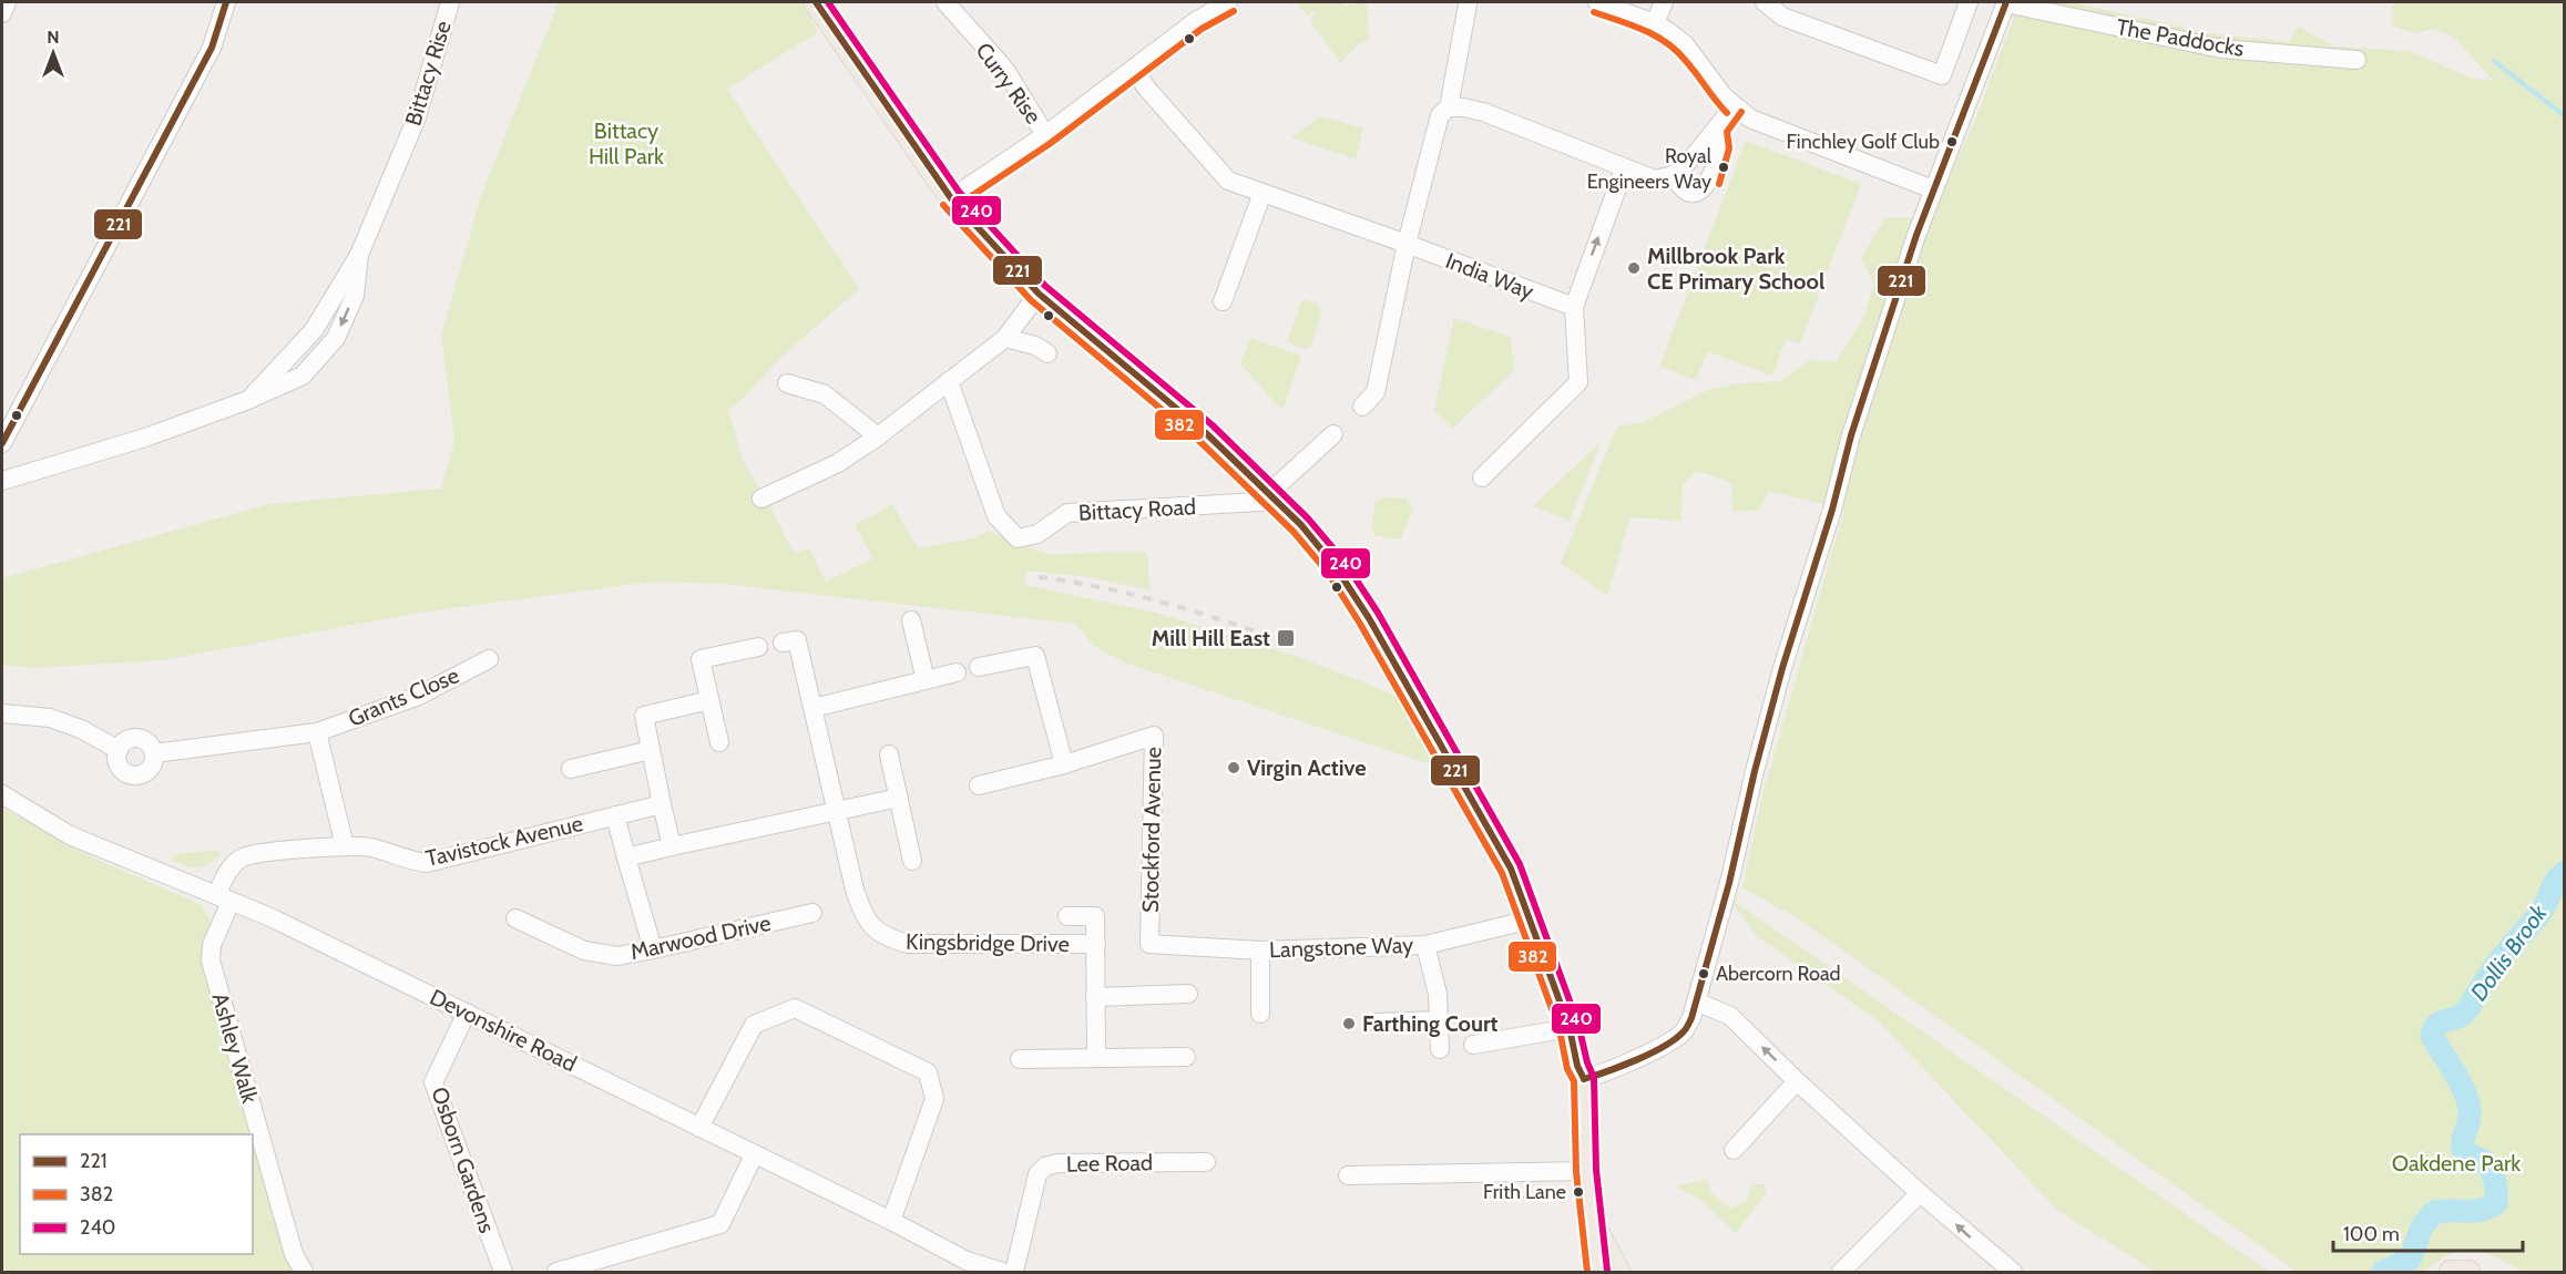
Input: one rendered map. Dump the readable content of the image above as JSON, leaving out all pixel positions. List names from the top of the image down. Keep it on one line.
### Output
{"streets":{"street":["The Paddocks","Bittacy Rise","Curry Rise","India Way","Bittacy Road","Grants Close","Stockford Avenue","Tavistock Avenue","Marwood Drive","Kingsbridge Drive","Langstone Way","Devonshire Road","Ashley Walk","Osborn Gardens","Lee Road"]},"crossings":[["Stockford Avenue","Langstone Way"],["Tavistock Avenue","Devonshire Road"],["Tavistock Avenue","Ashley Walk"],["Devonshire Road","Ashley Walk"],["Devonshire Road","Osborn Gardens"]],"water":["Dollis Brook"],"parks":["Bittacy Hill Park","Oakdene Park"],"places":{"other":["Finchley Golf Club","Royal Engineers Way","Millbrook Park CE Primary School","Virgin Active","Abercorn Road","Farthing Court","Frith Lane"],"transit":["Mill Hill East"]},"lines":["transit line 221","transit line 240","transit line 382"],"legend":["221","382","240"],"scale_bar":"100 m","north":"top"}
